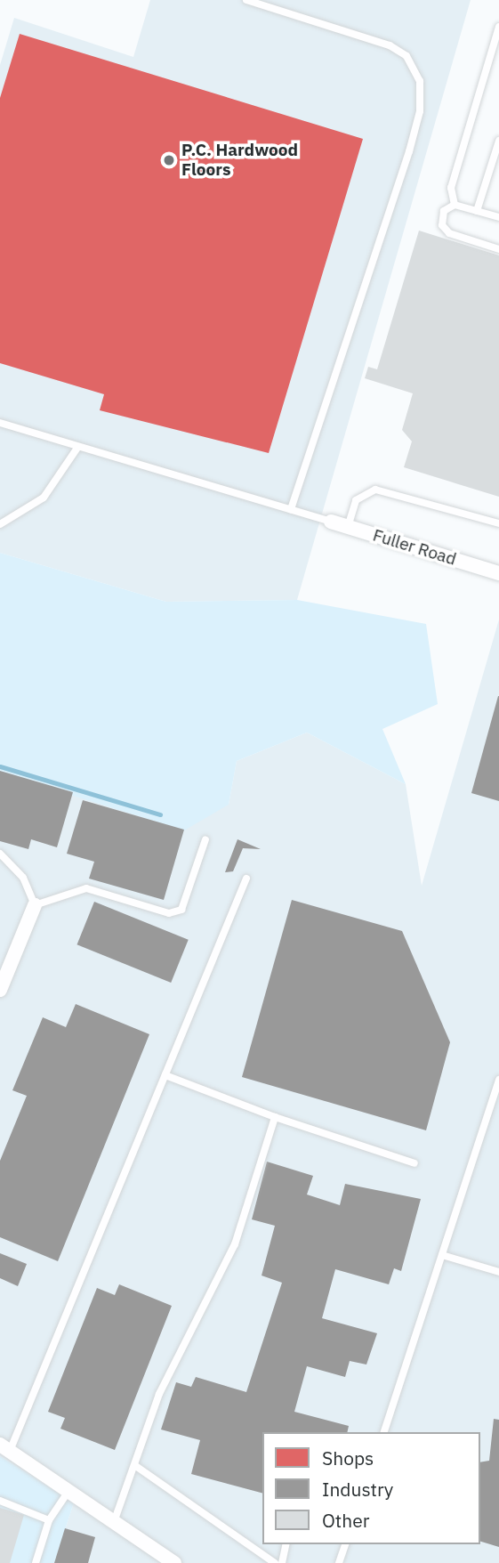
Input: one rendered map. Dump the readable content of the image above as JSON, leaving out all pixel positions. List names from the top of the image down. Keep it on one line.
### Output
{"streets":{"street":["Fuller Road"]},"places":["P.C. Hardwood Floors"],"legend":["Shops","Industry","Other"]}
